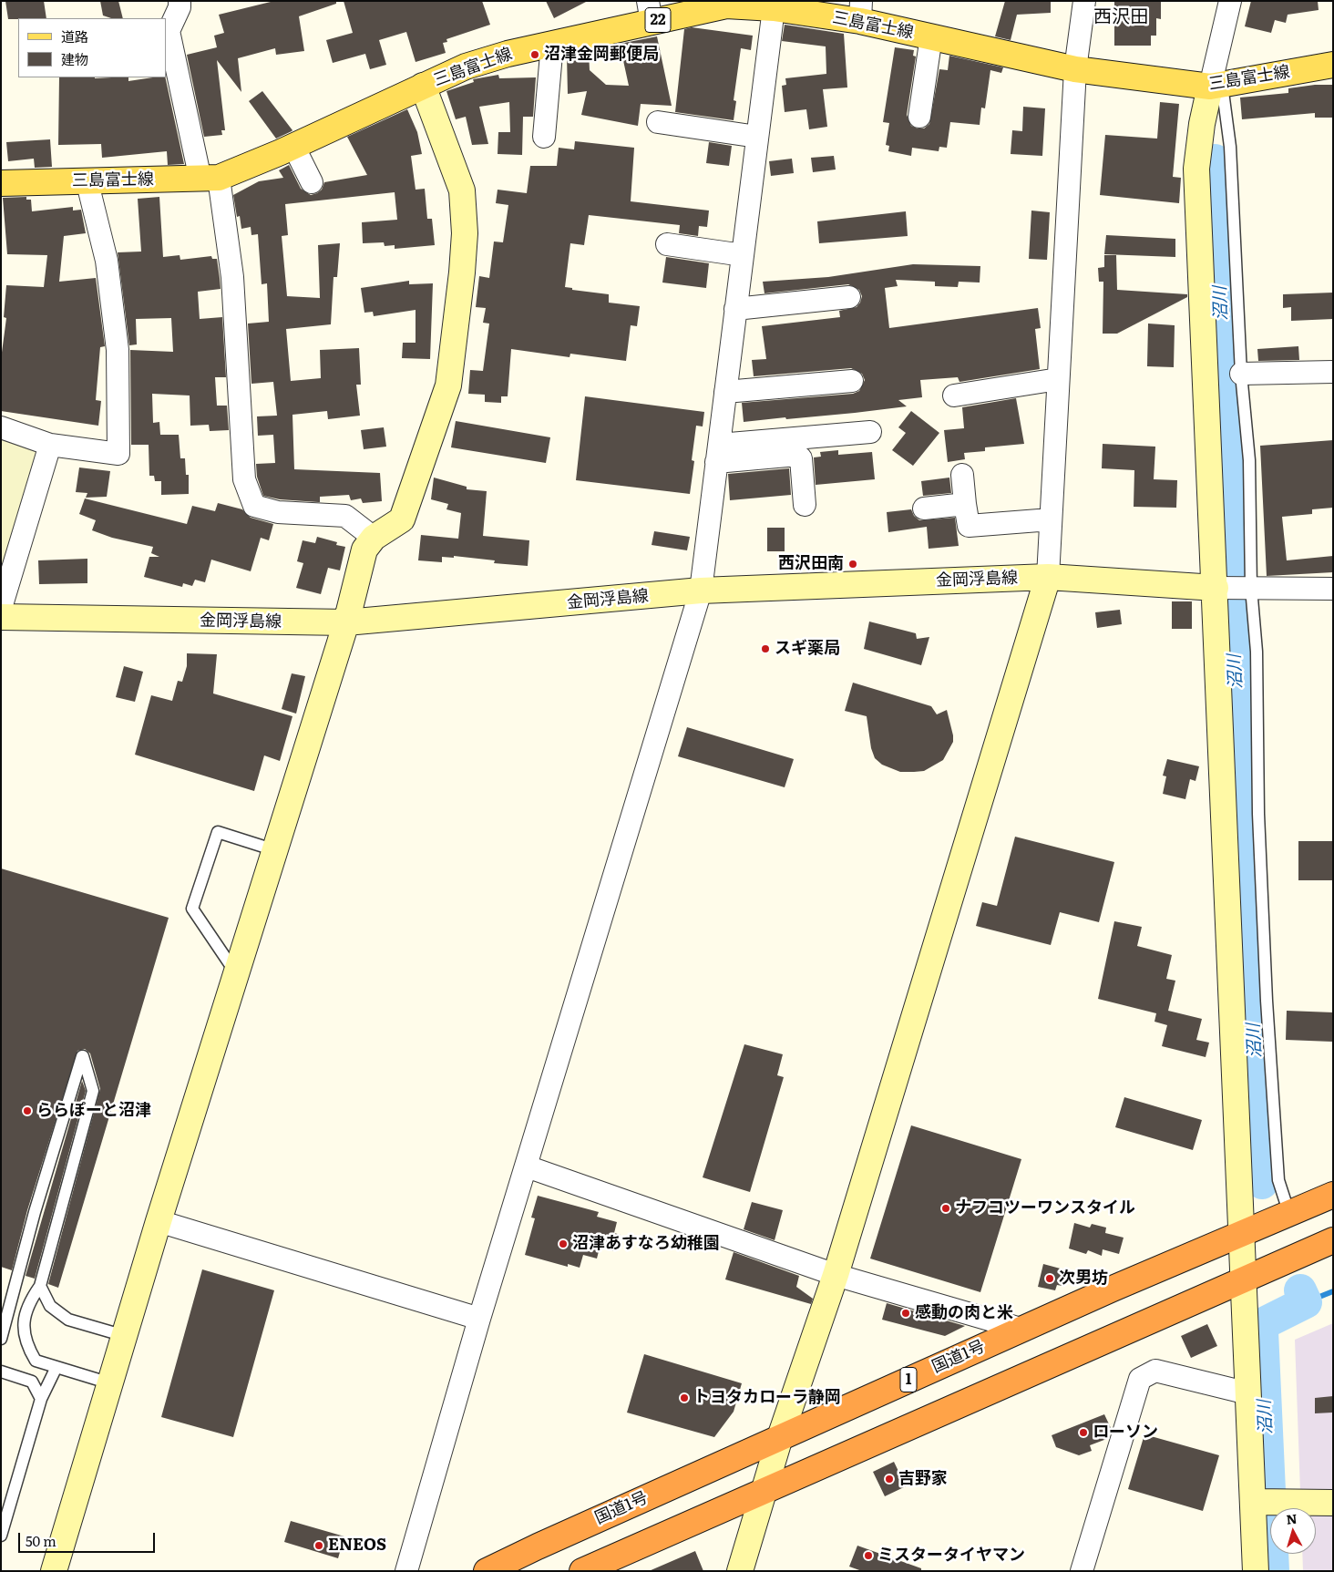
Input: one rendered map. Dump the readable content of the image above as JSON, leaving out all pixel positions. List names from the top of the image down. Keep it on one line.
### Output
{"streets":{"highway":["国道1号","1"],"main road":["22","三島富士線"],"street":["金岡浮島線"]},"districts":["西沢田"],"water":["沼川"],"places":["沼津金岡郵便局","西沢田南","スギ薬局","ららぽーと沼津","ナフコツーワンスタイル","沼津あすなろ幼稚園","次男坊","感動の肉と米","トヨタカローラ静岡","ローソン","吉野家","ENEOS","ミスタータイヤマン"],"legend":["道路","建物"],"scale_bar":"50 m","north":"top"}
